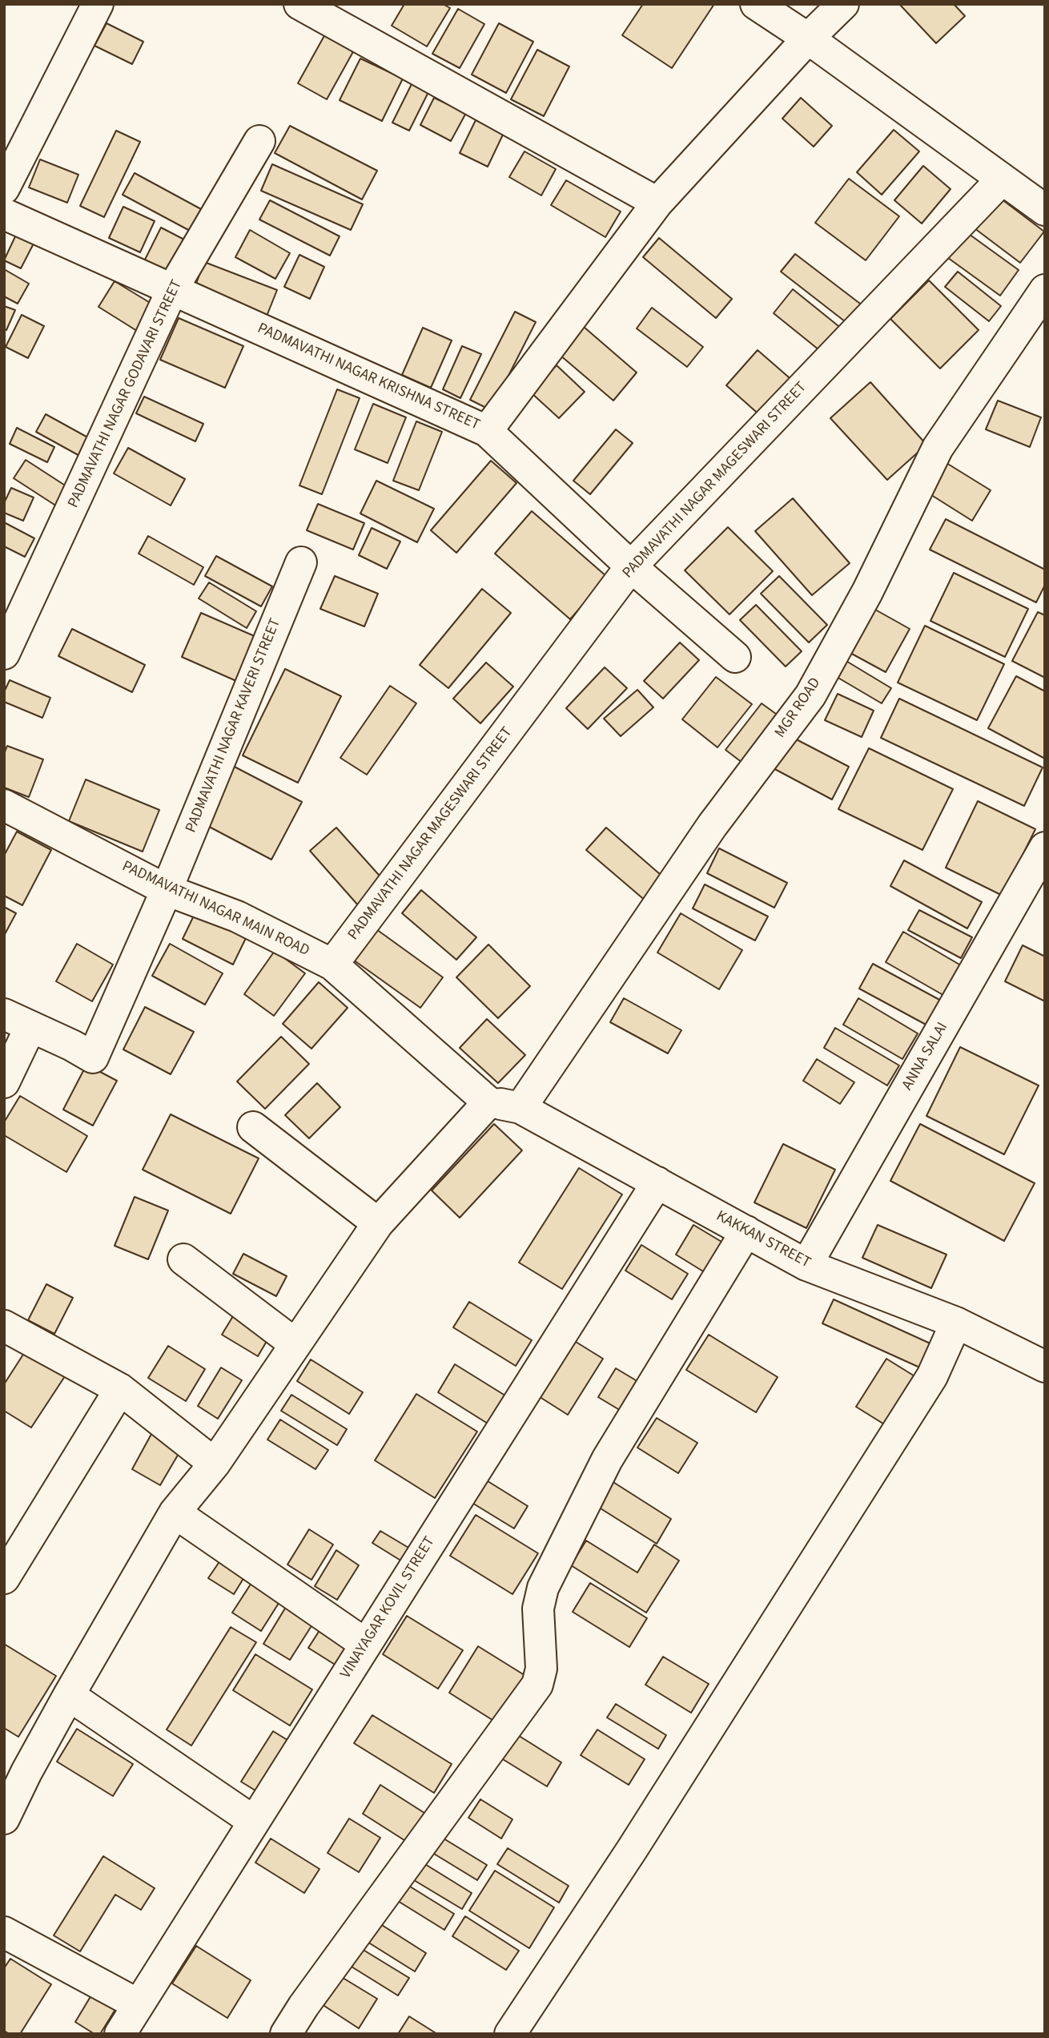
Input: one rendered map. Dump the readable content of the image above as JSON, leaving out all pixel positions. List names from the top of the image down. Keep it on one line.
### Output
{"streets":{"street":["PADMAVATHI NAGAR KRISHNA STREET","PADMAVATHI NAGAR GODAVARI STREET","PADMAVATHI NAGAR MAGESWARI STREET","MGR ROAD","PADMAVATHI NAGAR KAVERI STREET","PADMAVATHI NAGAR MAIN ROAD","ANNA SALAI","KAKKAN STREET","VINAYAGAR KOVIL STREET"]},"crossings":[["PADMAVATHI NAGAR KRISHNA STREET","PADMAVATHI NAGAR GODAVARI STREET"],["PADMAVATHI NAGAR KRISHNA STREET","PADMAVATHI NAGAR MAGESWARI STREET"],["PADMAVATHI NAGAR MAGESWARI STREET","PADMAVATHI NAGAR MAIN ROAD"],["MGR ROAD","KAKKAN STREET"],["PADMAVATHI NAGAR KAVERI STREET","PADMAVATHI NAGAR MAIN ROAD"],["PADMAVATHI NAGAR MAIN ROAD","KAKKAN STREET"],["ANNA SALAI","KAKKAN STREET"],["KAKKAN STREET","VINAYAGAR KOVIL STREET"]]}
